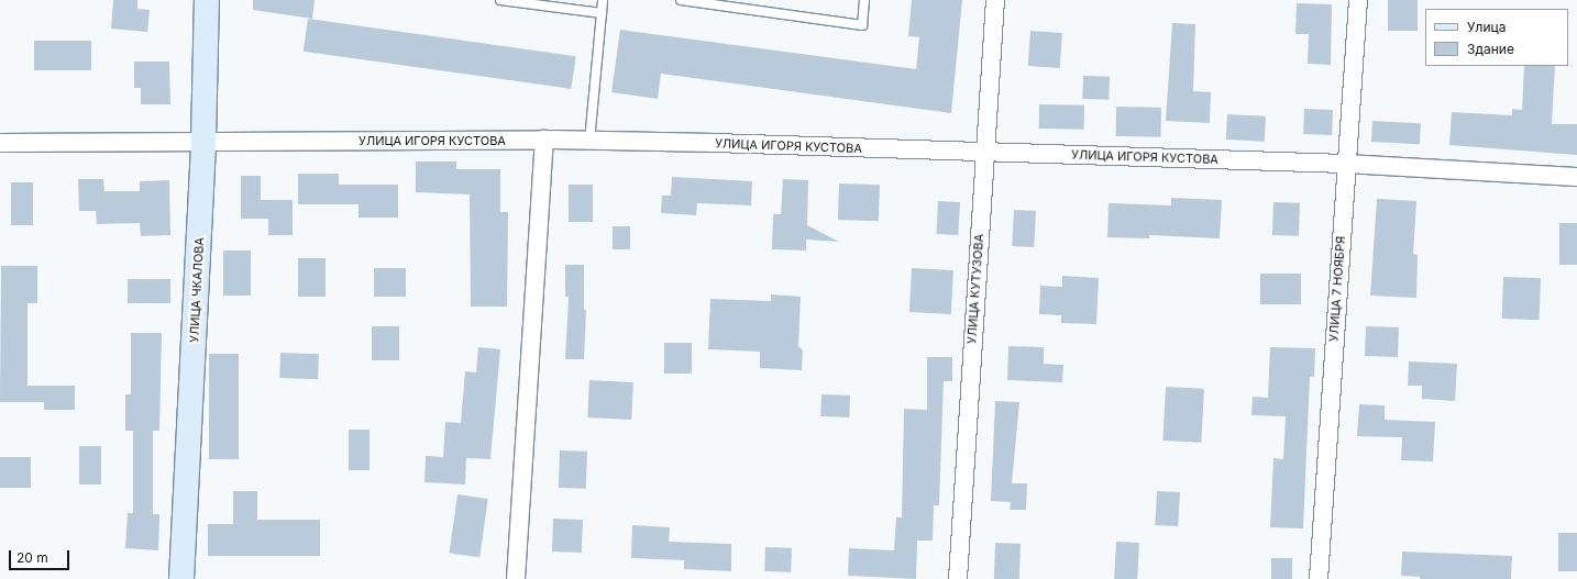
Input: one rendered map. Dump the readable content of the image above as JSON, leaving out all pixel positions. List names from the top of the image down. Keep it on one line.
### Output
{"streets":{"street":["УЛИЦА ИГОРЯ КУСТОВА","УЛИЦА КУТУЗОВА","УЛИЦА 7 НОЯБРЯ","УЛИЦА ЧКАЛОВА"]},"crossings":[["УЛИЦА ИГОРЯ КУСТОВА","УЛИЦА КУТУЗОВА"],["УЛИЦА ИГОРЯ КУСТОВА","УЛИЦА 7 НОЯБРЯ"],["УЛИЦА ИГОРЯ КУСТОВА","УЛИЦА ЧКАЛОВА"]],"legend":["Улица","Здание"],"scale_bar":"20 m"}
